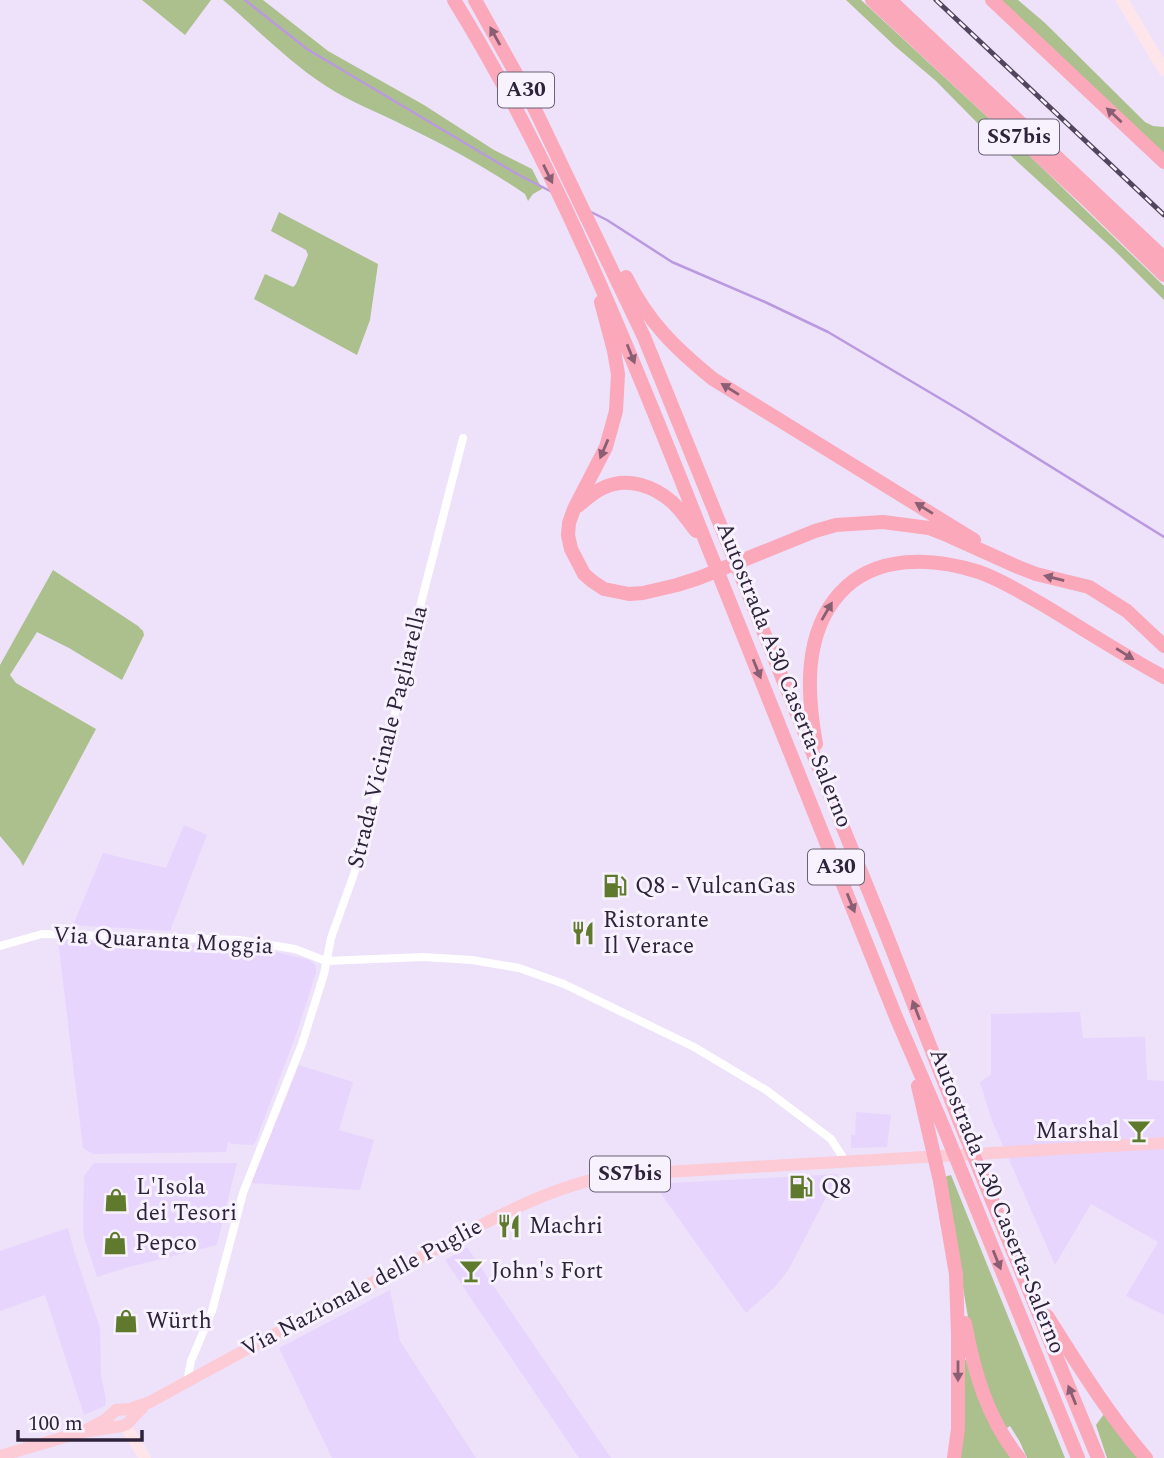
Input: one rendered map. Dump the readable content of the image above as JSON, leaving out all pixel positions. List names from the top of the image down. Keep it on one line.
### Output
{"streets":{"highway":["A30","SS7bis","Autostrada A30 Caserta-Salerno"],"main road":["Via Nazionale delle Puglie"],"street":["Strada Vicinale Pagliarella","Via Quaranta Moggia"]},"crossings":[["A30","Autostrada A30 Caserta-Salerno"],["Strada Vicinale Pagliarella","Via Quaranta Moggia"],["Strada Vicinale Pagliarella","Via Nazionale delle Puglie"]],"places":{"fuel station":["Q8 - VulcanGas","Q8"],"restaurant":["Ristorante Il Verace","Machri"],"bar":["Marshal","John's Fort"],"shop":["L'Isola dei Tesori","Pepco","Würth"]},"scale_bar":"100 m"}
